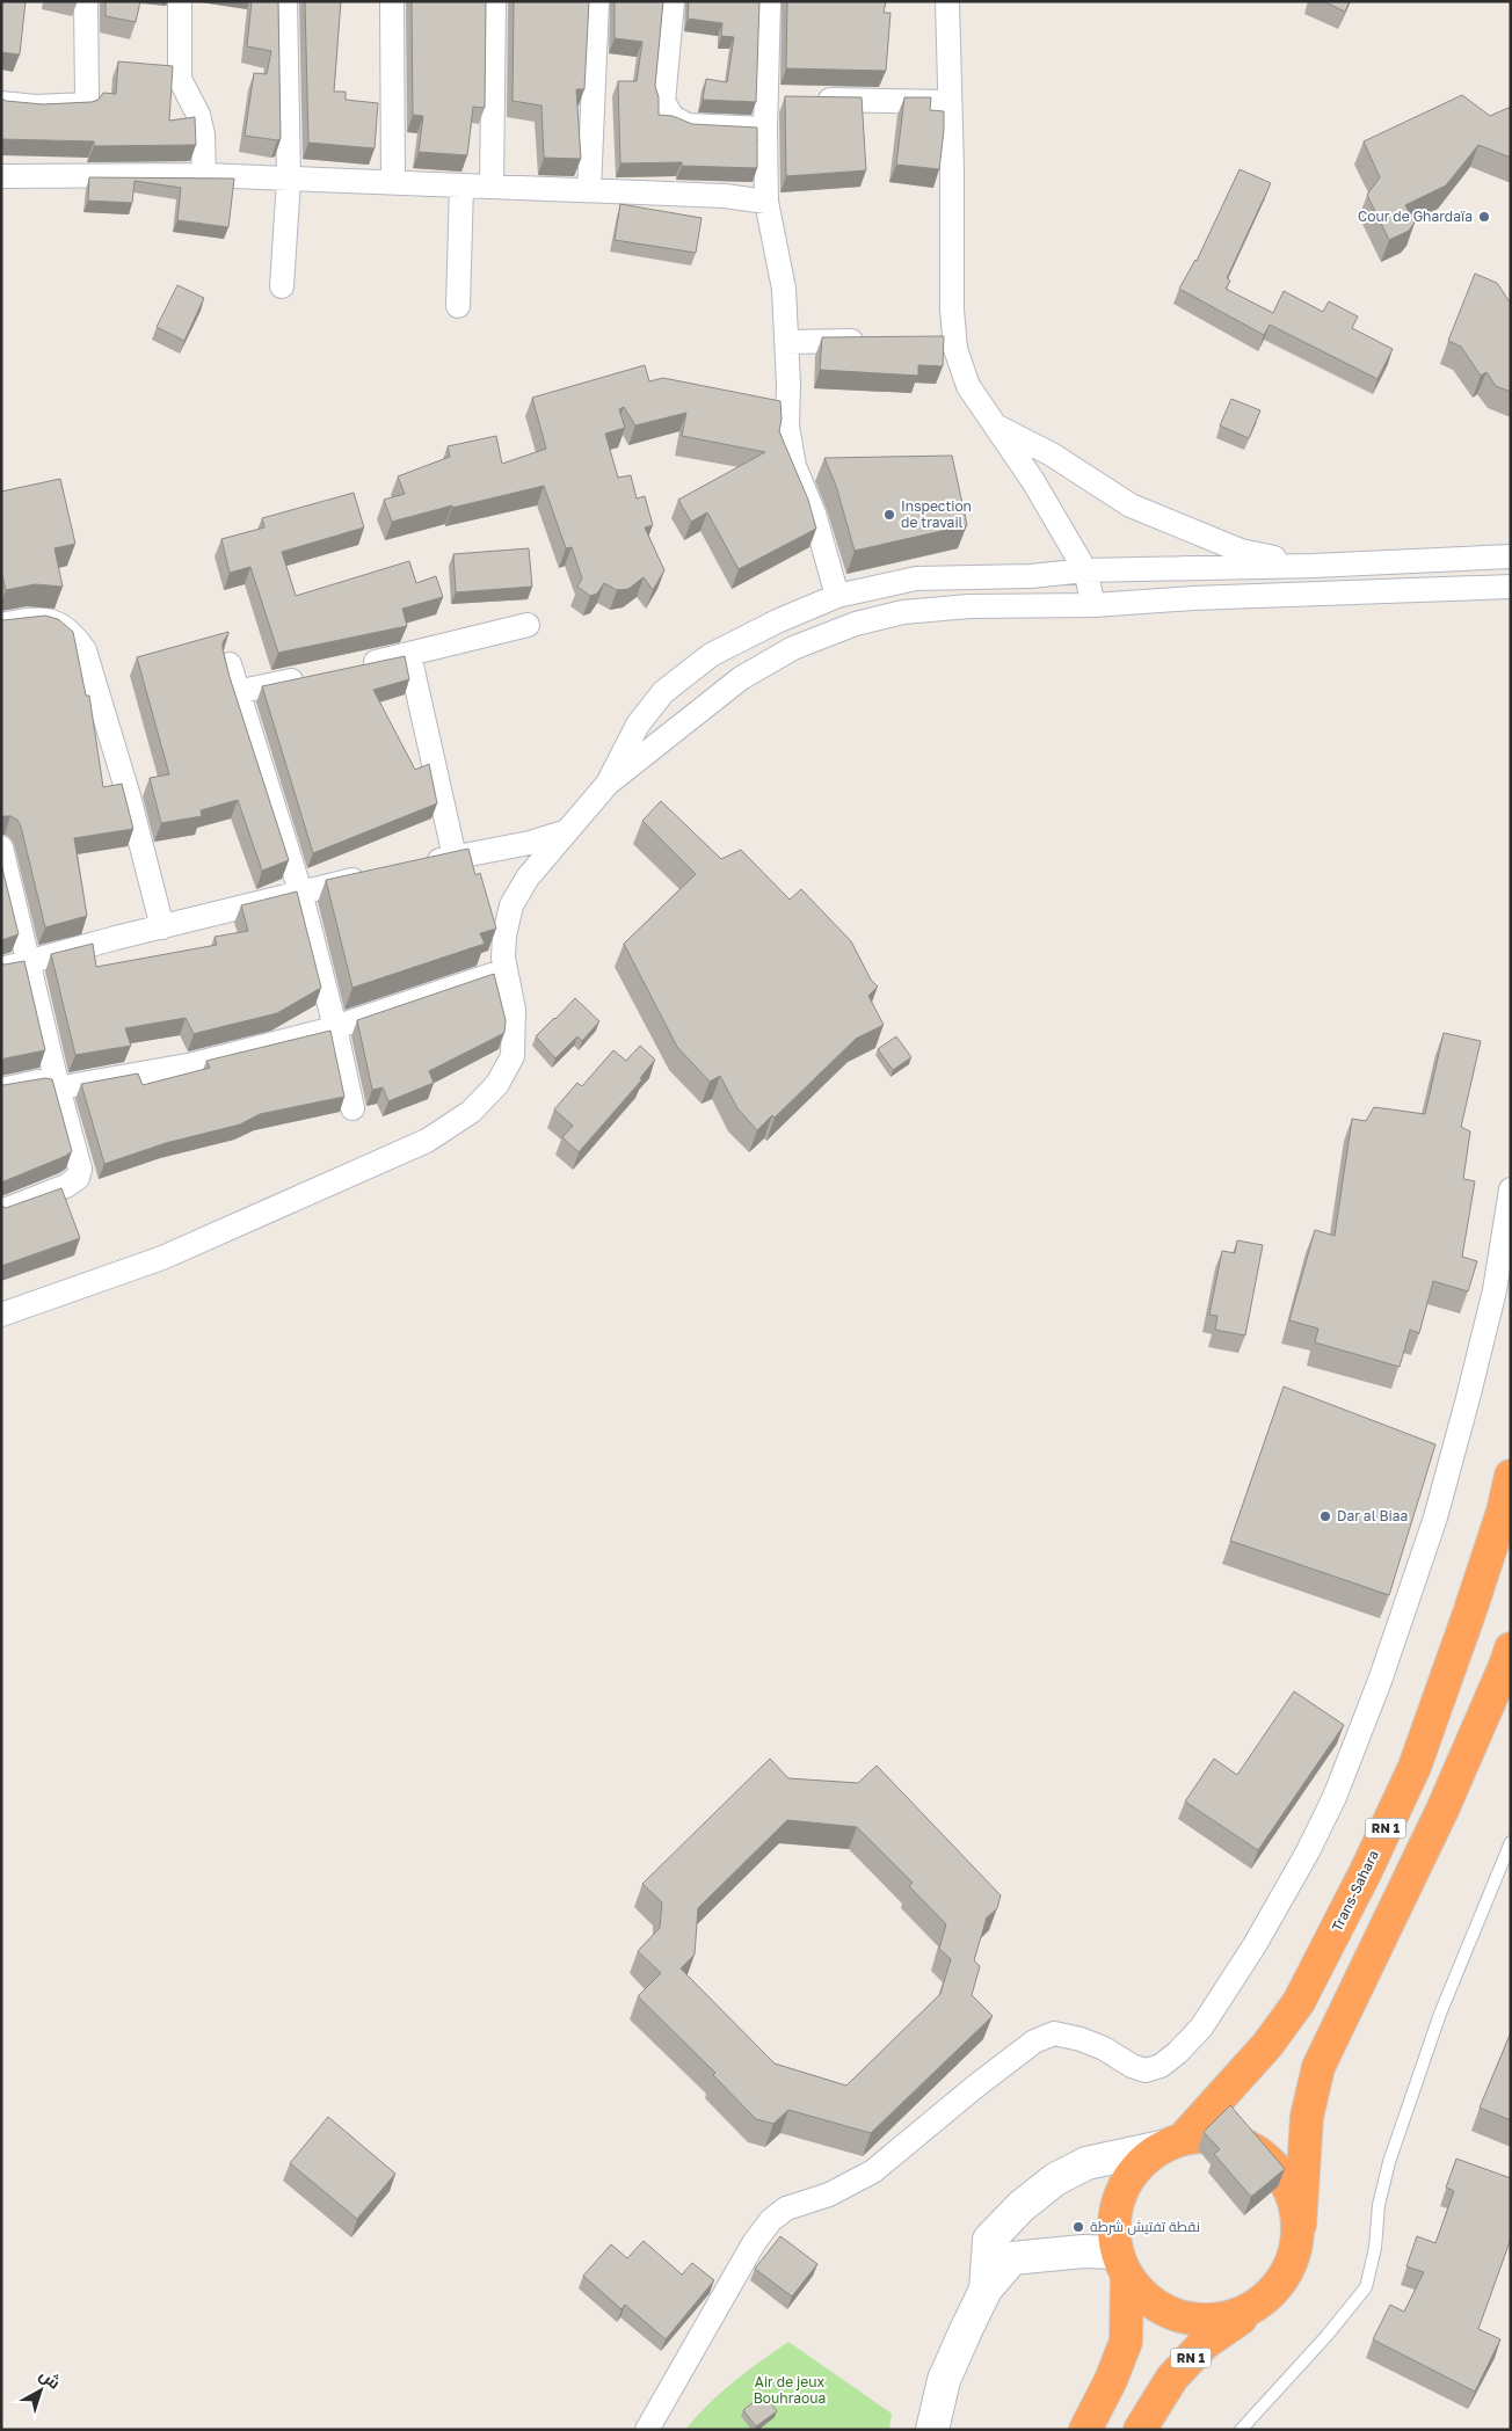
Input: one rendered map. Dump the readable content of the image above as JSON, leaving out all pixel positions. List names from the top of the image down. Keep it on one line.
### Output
{"streets":{"highway":["RN 1","Trans-Sahara"]},"crossings":[["RN 1","Trans-Sahara"]],"parks":["Air de jeux Bouhraoua"],"places":["Cour de Ghardaïa","Inspection de travail","Dar al Biaa","نقطة تفتيش شرطة"],"north":"top right"}
